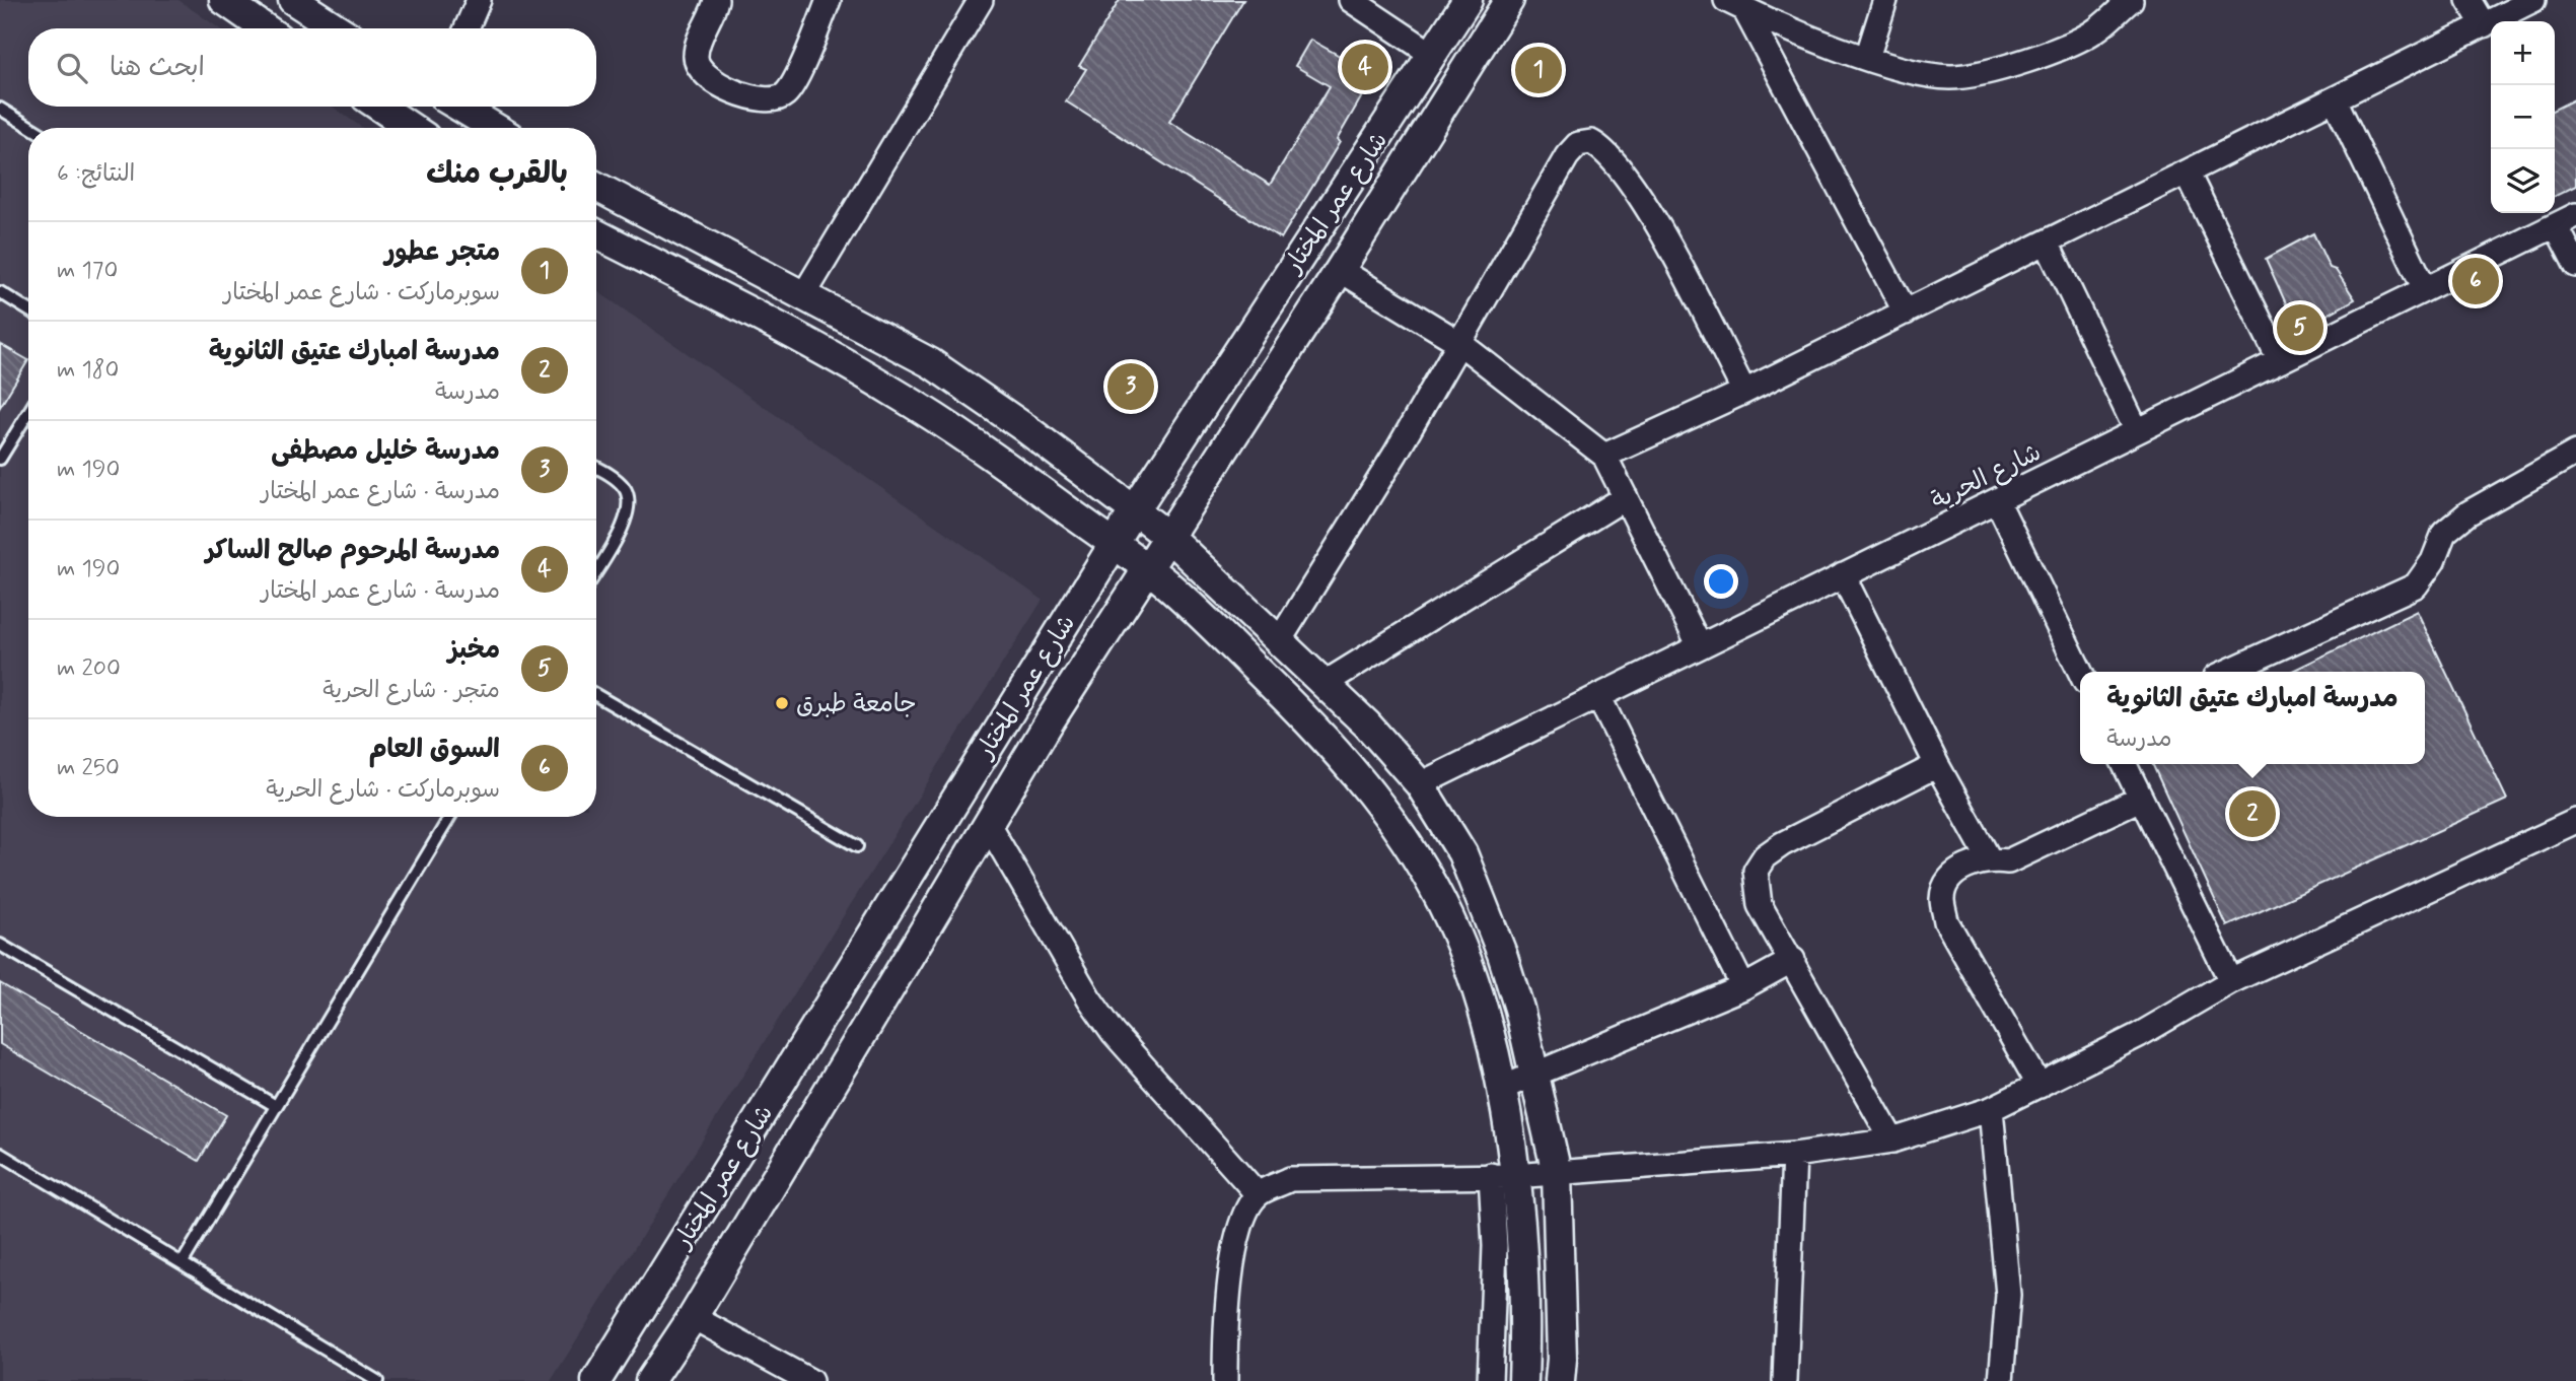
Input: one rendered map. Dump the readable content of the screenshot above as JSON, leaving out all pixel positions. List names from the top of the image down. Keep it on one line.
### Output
{"streets":{"street":["شارع عمر المختار","شارع الحرية"]},"places":["جامعة طبرق"],"page":{"map_buttons":["+","−"],"search":"ابحث هنا","pins":["4","1","6","5","3","2"],"heading":["بالقرب منك","النتائج: 6"],"list":[{"mark":"1","name":"متجر عطور","note":"سوبرماركت · شارع عمر المختار","value":"170 m"},{"mark":"2","name":"مدرسة امبارك عتيق الثانوية","note":"مدرسة","value":"180 m"},{"mark":"3","name":"مدرسة خليل مصطفى","note":"مدرسة · شارع عمر المختار","value":"190 m"},{"mark":"4","name":"مدرسة المرحوم صالح الساكر","note":"مدرسة · شارع عمر المختار","value":"190 m"},{"mark":"5","name":"مخبز","note":"متجر · شارع الحرية","value":"200 m"},{"mark":"6","name":"السوق العام","note":"سوبرماركت · شارع الحرية","value":"250 m"}],"popup":["مدرسة امبارك عتيق الثانوية","مدرسة"]}}
